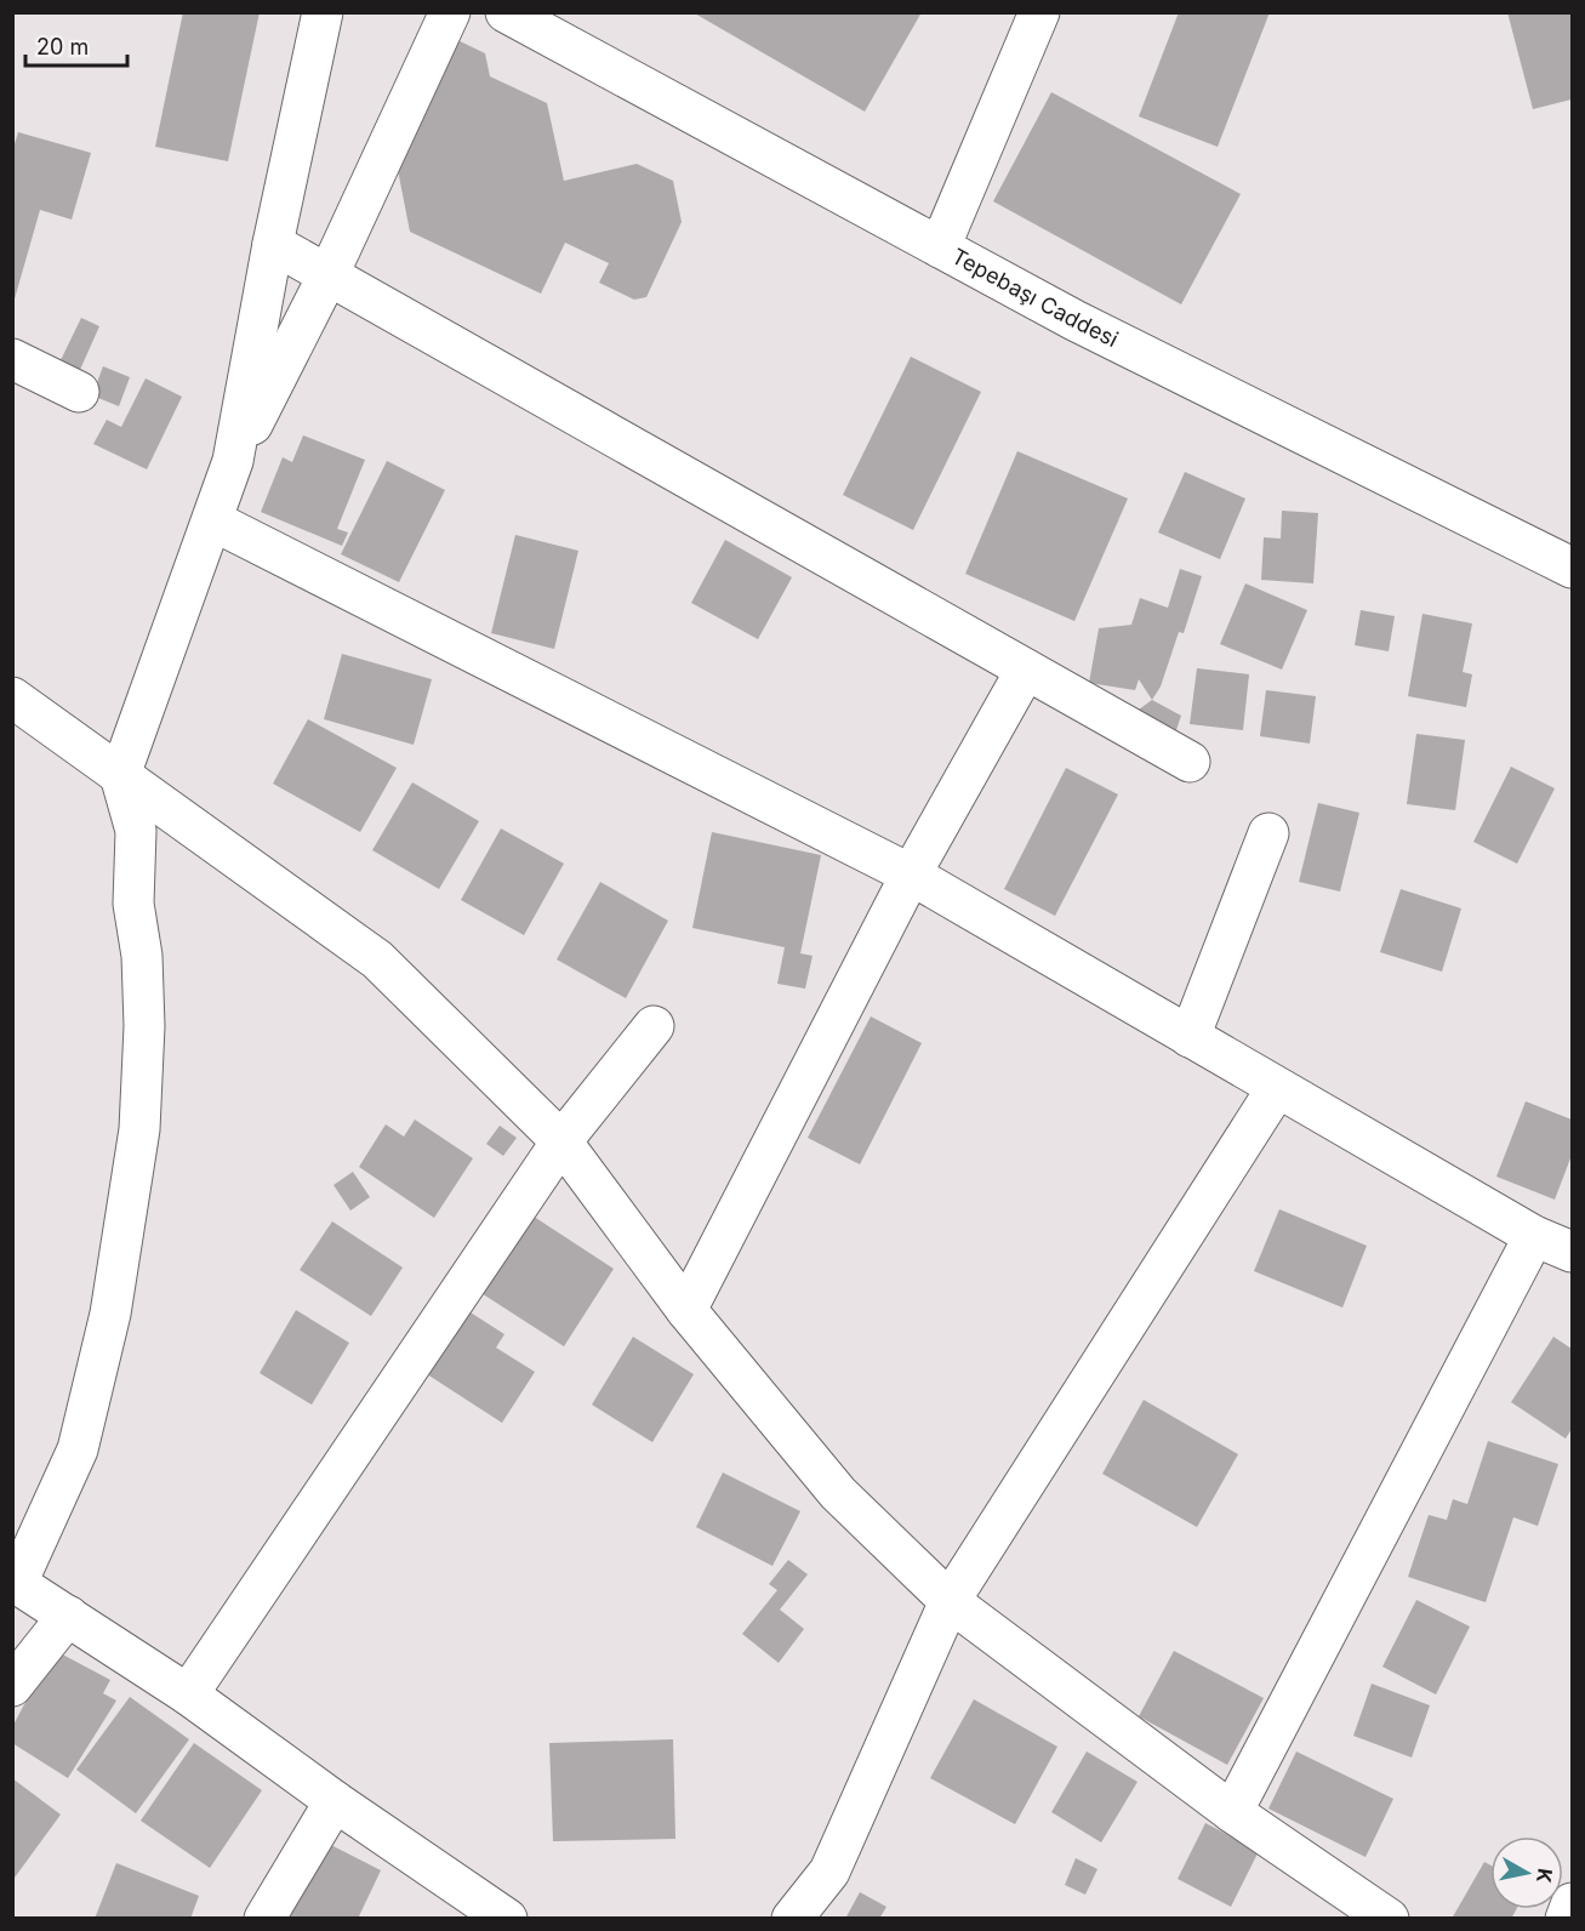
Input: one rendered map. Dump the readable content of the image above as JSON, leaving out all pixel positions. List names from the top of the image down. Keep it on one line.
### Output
{"streets":{"street":["Tepebaşı Caddesi"]},"scale_bar":"20 m","north":"right"}
